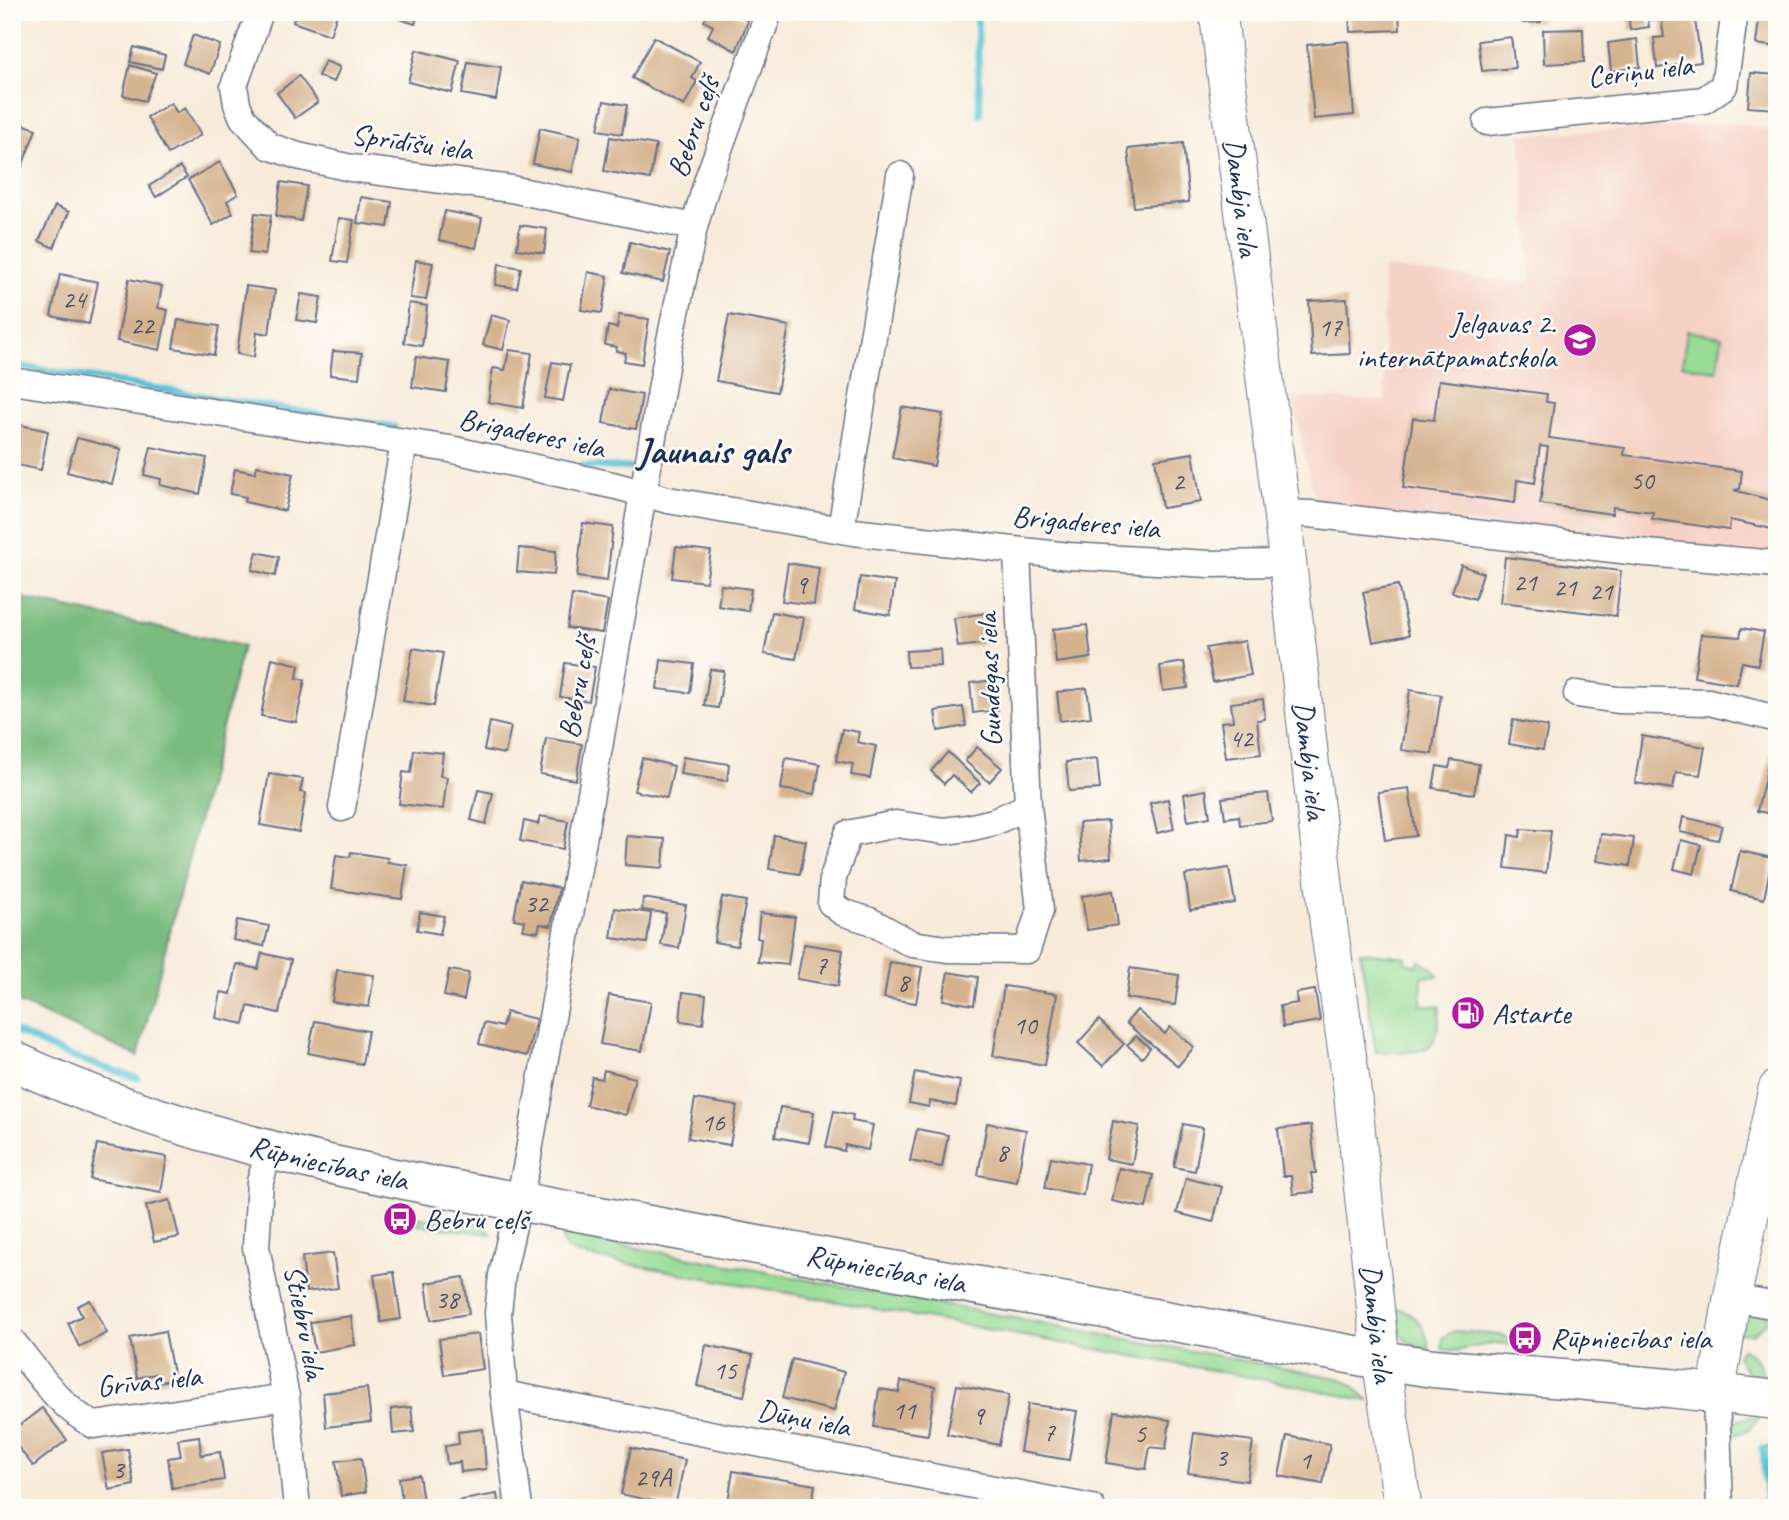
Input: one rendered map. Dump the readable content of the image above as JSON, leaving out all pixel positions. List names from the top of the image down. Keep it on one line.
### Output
{"streets":{"main road":["Rūpniecības iela"],"street":["Ceriņu iela","Bebru ceļš","Sprīdīšu iela","Dambja iela","Brigaderes iela","Gundegas iela","Stiebru iela","Grīvas iela","Dūņu iela"]},"crossings":[["Bebru ceļš","Sprīdīšu iela"],["Bebru ceļš","Brigaderes iela"],["Bebru ceļš","Rūpniecības iela"],["Bebru ceļš","Dūņu iela"],["Dambja iela","Brigaderes iela"],["Dambja iela","Rūpniecības iela"],["Brigaderes iela","Gundegas iela"],["Rūpniecības iela","Stiebru iela"],["Stiebru iela","Grīvas iela"]],"districts":["Jaunais gals"],"places":{"school or university":["Jelgavas 2. internātpamatskola"],"fuel station":["Astarte"],"bus stop":["Bebru ceļš","Rūpniecības iela"]},"house_numbers":["24","22","17","50","2","21","9","21","21","42","32","7","8","10","16","8","38","15","11","9","7","5","3","1","3","29A"]}
